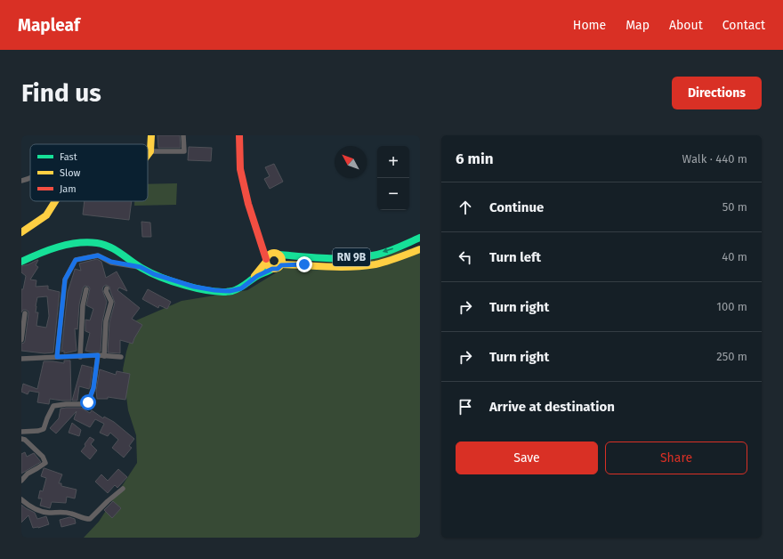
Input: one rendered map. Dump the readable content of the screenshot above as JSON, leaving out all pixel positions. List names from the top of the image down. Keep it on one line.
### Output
{"streets":{"main road":["RN 9B"]},"legend":["Fast","Slow","Jam"],"north":"top left","page":{"header":"Mapleaf","nav":["Home","Map","About","Contact"],"buttons":["Directions",["Save","Share"]],"title":"Find us","heading":["6 min","Walk · 440 m"],"map_buttons":["+","−"],"list":[["Continue","50 m"],["Turn left","40 m"],["Turn right","100 m"],["Turn right","250 m"],"Arrive at destination"]}}
